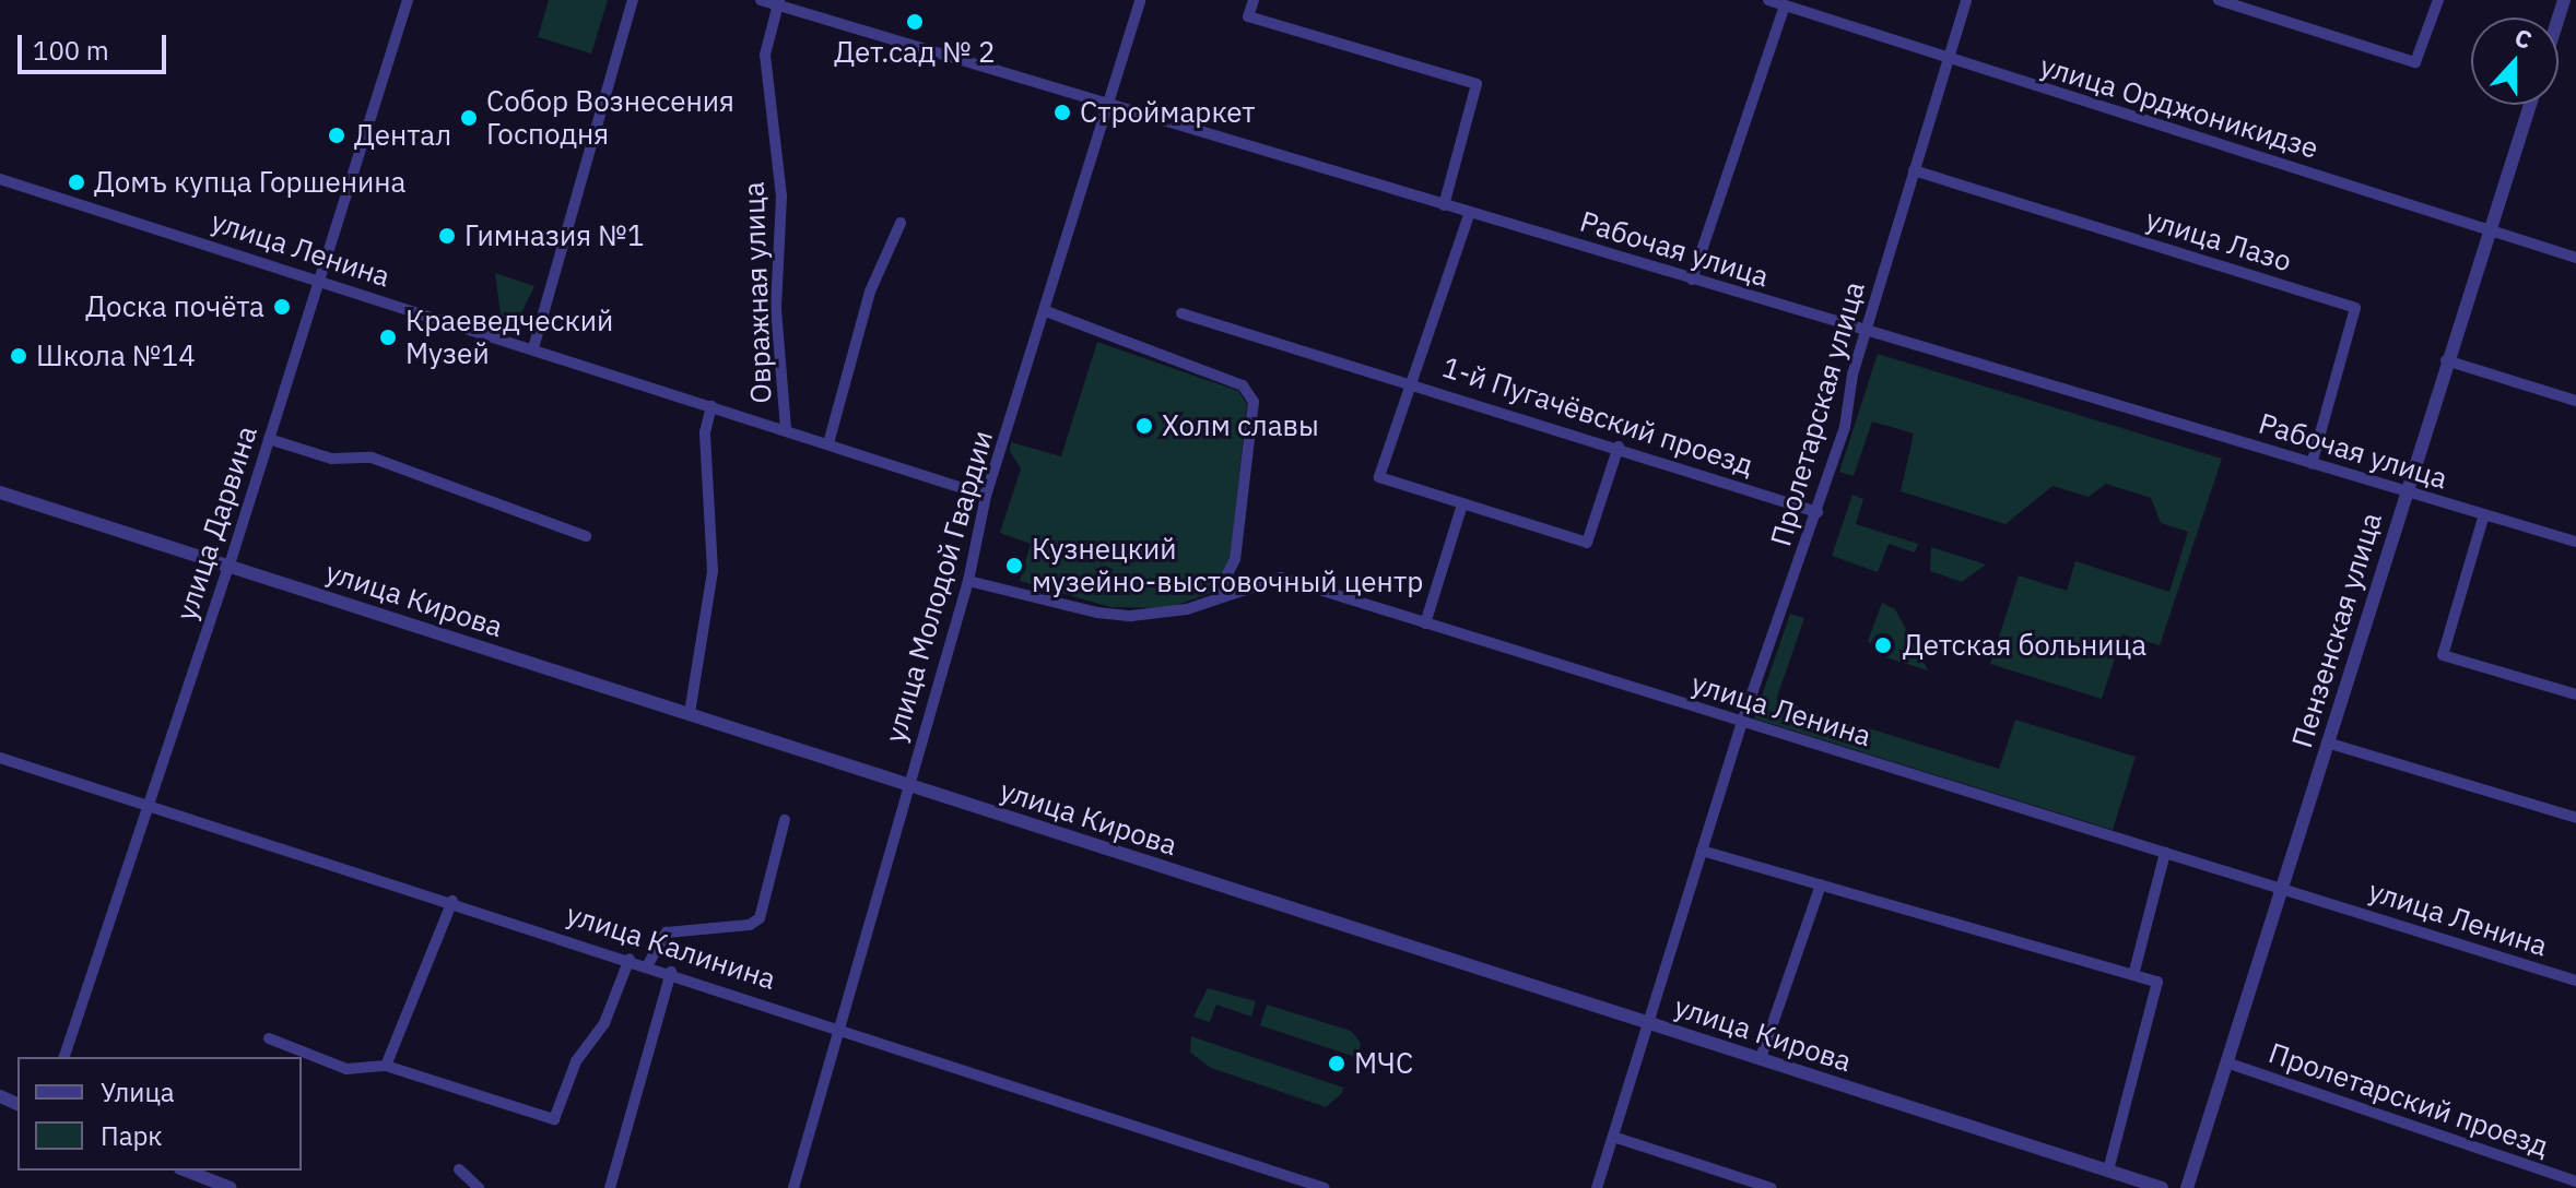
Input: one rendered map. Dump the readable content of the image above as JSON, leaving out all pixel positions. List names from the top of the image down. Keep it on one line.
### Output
{"streets":{"street":["улица Орджоникидзе","улица Лазо","улица Ленина","Рабочая улица","Овражная улица","Пролетарская улица","1-й Пугачёвский проезд","улица Дарвина","улица Молодой Гвардии","улица Кирова","Пензенская улица","улица Калинина","Пролетарский проезд"]},"crossings":[["улица Орджоникидзе","Пролетарская улица"],["улица Орджоникидзе","Пензенская улица"],["улица Лазо","Рабочая улица"],["улица Лазо","Пролетарская улица"],["улица Ленина","Овражная улица"],["улица Ленина","Пролетарская улица"],["улица Ленина","улица Дарвина"],["улица Ленина","улица Молодой Гвардии"],["улица Ленина","Пензенская улица"],["Рабочая улица","Овражная улица"],["Рабочая улица","Пролетарская улица"],["Рабочая улица","1-й Пугачёвский проезд"],["Рабочая улица","улица Молодой Гвардии"],["Рабочая улица","Пензенская улица"],["Овражная улица","улица Кирова"],["Пролетарская улица","1-й Пугачёвский проезд"],["Пролетарская улица","улица Кирова"],["улица Дарвина","улица Кирова"],["улица Дарвина","улица Калинина"],["улица Молодой Гвардии","улица Кирова"],["улица Молодой Гвардии","улица Калинина"],["Пензенская улица","Пролетарский проезд"]],"places":["Дет.сад № 2","Строймаркет","Собор Вознесения Господня","Дентал","Домъ купца Горшенина","Гимназия №1","Доска почёта","Краеведческий Музей","Школа №14","Холм славы","Кузнецкий музейно-выстовочный центр","Детская больница","МЧС"],"legend":["Улица","Парк"],"scale_bar":"100 m","north":"top"}
